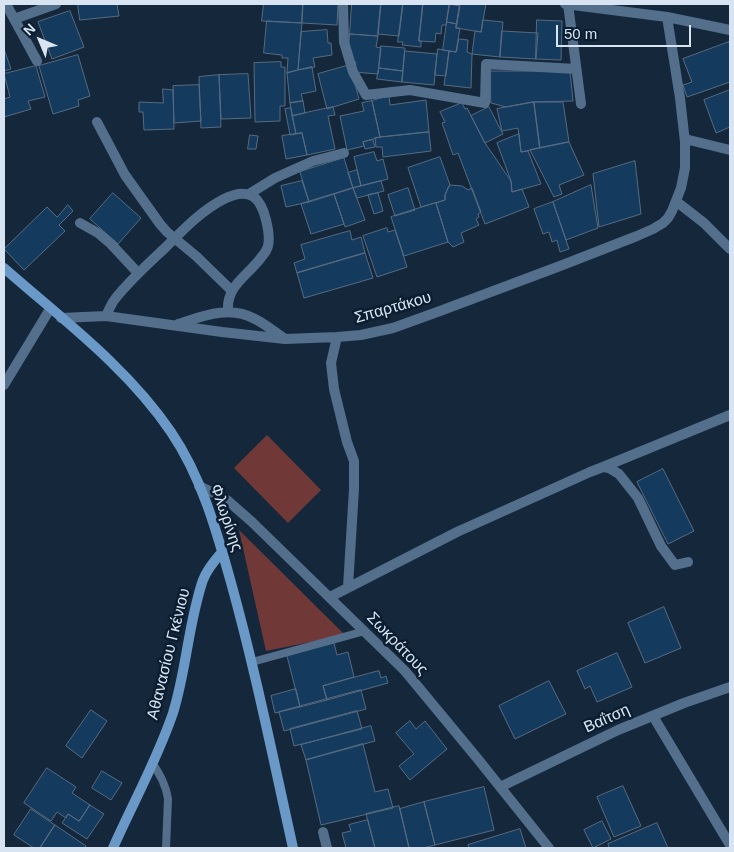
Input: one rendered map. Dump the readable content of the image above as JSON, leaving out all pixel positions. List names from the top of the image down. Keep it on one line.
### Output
{"streets":{"main road":["Φλωρίνης","Αθανασίου Γκένιου"],"street":["Σπαρτάκου","Σωκράτους","Βαΐτση"]},"crossings":[["Σπαρτάκου","Φλωρίνης"],["Φλωρίνης","Σωκράτους"],["Φλωρίνης","Αθανασίου Γκένιου"],["Σωκράτους","Βαΐτση"]],"scale_bar":"50 m","north":"top left"}
